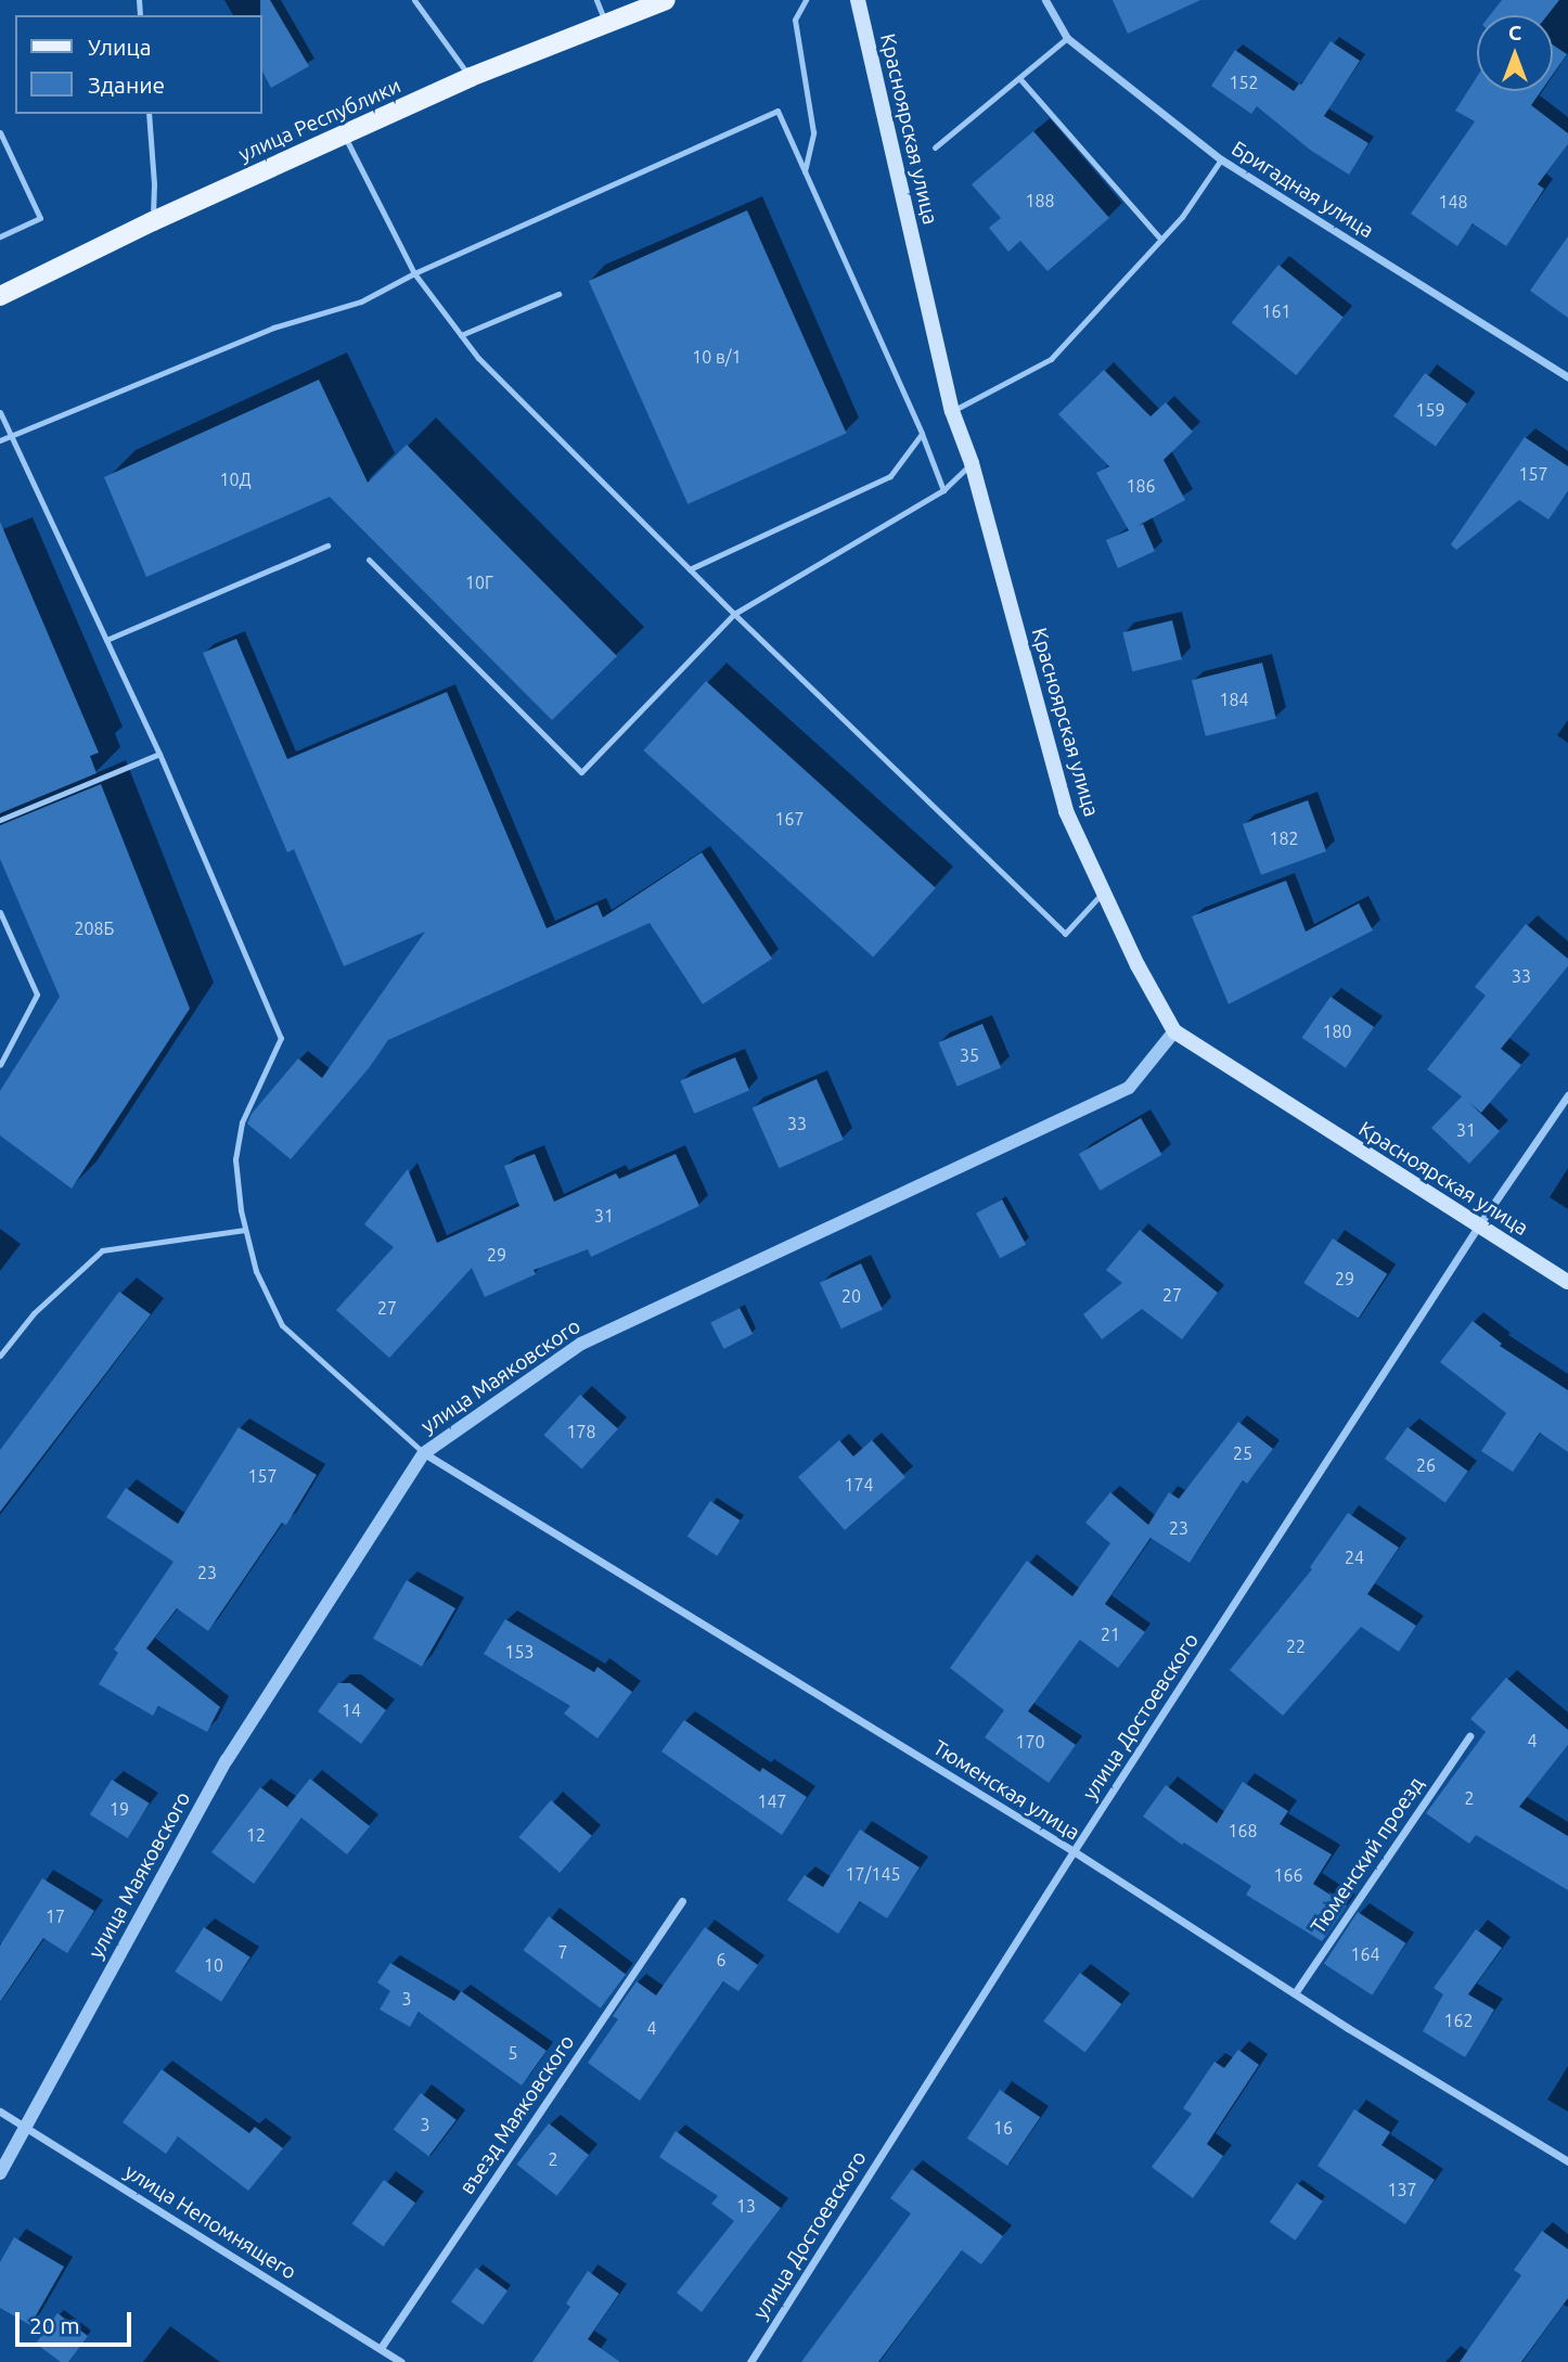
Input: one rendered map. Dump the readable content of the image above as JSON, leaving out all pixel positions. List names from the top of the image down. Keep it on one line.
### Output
{"streets":{"main road":["улица Республики","Красноярская улица"],"street":["Бригадная улица","улица Маяковского","улица Достоевского","Тюменская улица","Тюменский проезд","въезд Маяковского","улица Непомнящего"]},"crossings":[["Красноярская улица","улица Маяковского"],["Красноярская улица","улица Достоевского"],["улица Маяковского","Тюменская улица"],["улица Маяковского","улица Непомнящего"],["улица Достоевского","Тюменская улица"],["Тюменская улица","Тюменский проезд"],["въезд Маяковского","улица Непомнящего"]],"house_numbers":["152","188","148","161","10 в/1","159","157","10Д","186","10Г","184","167","182","208Б","33","180","35","33","31","31","29","29","27","20","27","178","25","26","157","174","23","24","23","21","22","153","14","4","170","2","147","19","168","12","17/145","166","17","7","164","6","10","3","162","4","5","3","16","2","137","13"],"legend":["Улица","Здание"],"scale_bar":"20 m","north":"top"}
